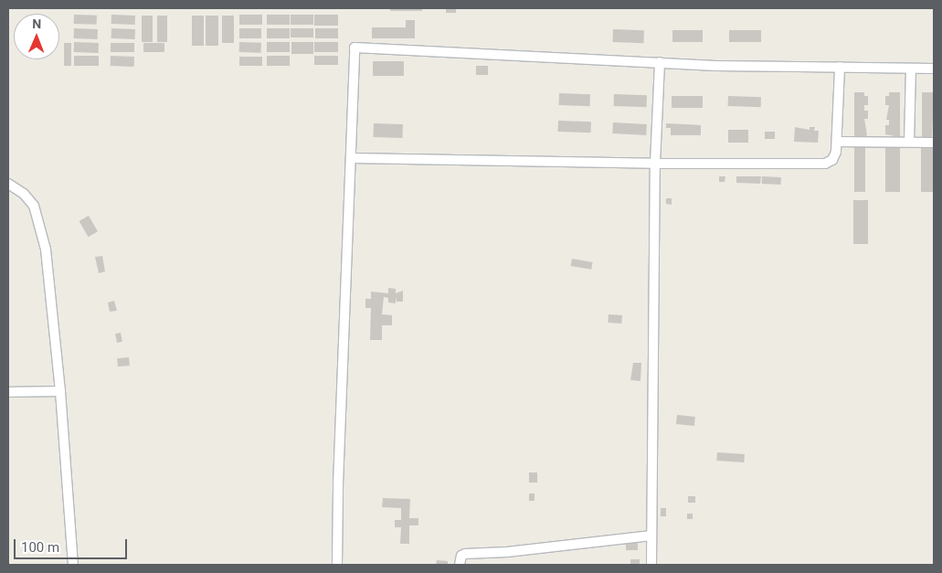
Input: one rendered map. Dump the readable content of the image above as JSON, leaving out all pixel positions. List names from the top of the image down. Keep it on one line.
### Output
{"scale_bar":"100 m","north":"top"}
